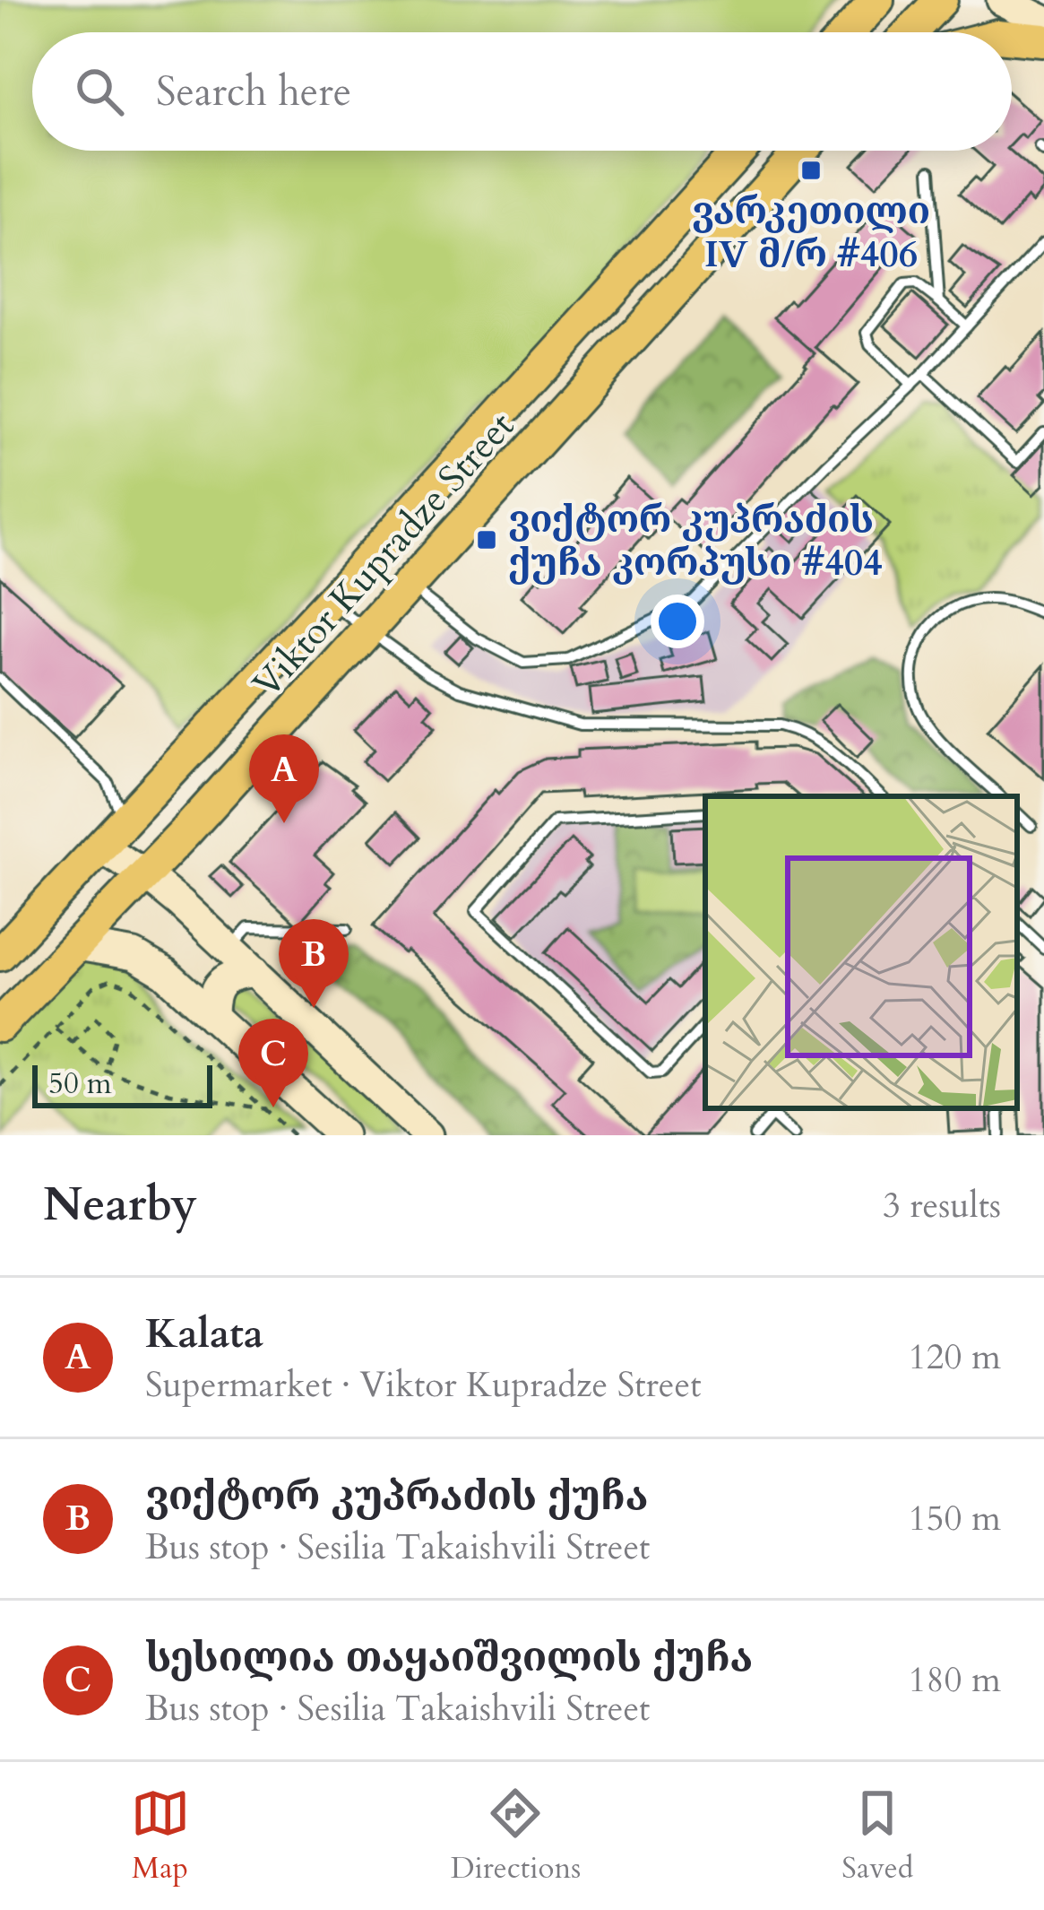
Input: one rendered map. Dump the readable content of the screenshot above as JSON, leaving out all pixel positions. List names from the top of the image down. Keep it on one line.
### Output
{"streets":{"main road":["Viktor Kupradze Street"]},"places":{"transit":["ვარკეთილი IV მ/რ #406","ვიქტორ კუპრაძის ქუჩა კორპუსი #404"]},"scale_bar":"50 m","page":{"search":"Search here","pins":["A","B","C"],"scale":"50 m","heading":["Nearby","3 results"],"list":[{"mark":"A","name":"Kalata","note":"Supermarket · Viktor Kupradze Street","value":"120 m"},{"mark":"B","name":"ვიქტორ კუპრაძის ქუჩა","note":"Bus stop · Sesilia Takaishvili Street","value":"150 m"},{"mark":"C","name":"სესილია თაყაიშვილის ქუჩა","note":"Bus stop · Sesilia Takaishvili Street","value":"180 m"}],"nav":["Map","Directions","Saved"]}}
